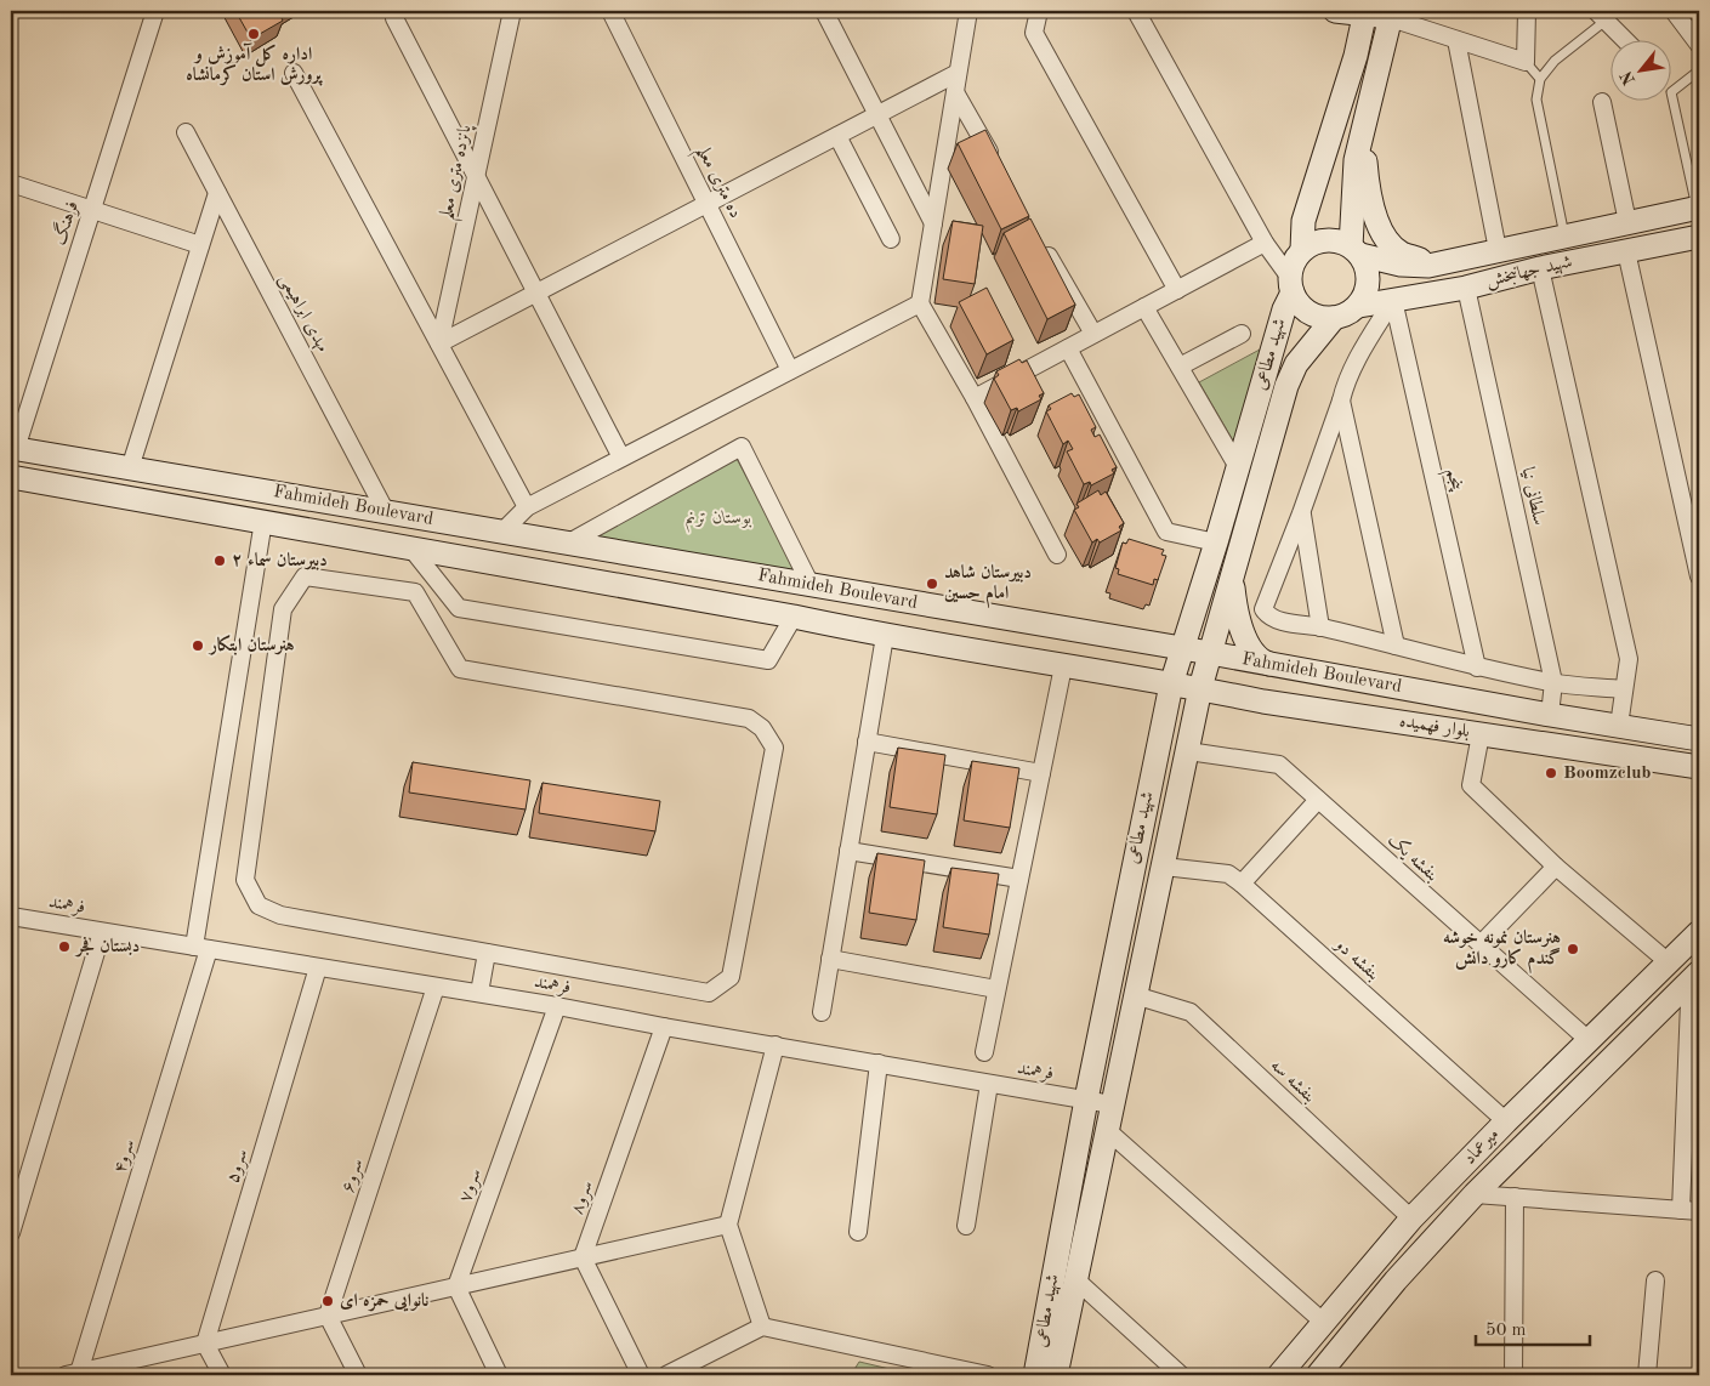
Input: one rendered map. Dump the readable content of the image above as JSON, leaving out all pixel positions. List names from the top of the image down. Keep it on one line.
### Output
{"streets":{"street":["پانزده متری معلم","ده متری معلم","فرهنگ","شهید جهانبخش","مهدی ابراهیمی","شهید مطاعی","پنجم","سلطانی نیا","Fahmideh Boulevard","بلوار فهمیده","بنفشه یک","فرهمند","بنفشه دو","بنفشه سه","میرعماد","سرو۴","سرو۵","سرو۶","سرو۷","سرو۸"]},"crossings":[["فرهنگ","Fahmideh Boulevard"],["شهید جهانبخش","شهید مطاعی"],["شهید جهانبخش","پنجم"],["شهید جهانبخش","سلطانی نیا"],["مهدی ابراهیمی","Fahmideh Boulevard"],["شهید مطاعی","Fahmideh Boulevard"],["شهید مطاعی","بلوار فهمیده"],["شهید مطاعی","بنفشه یک"],["شهید مطاعی","فرهمند"],["شهید مطاعی","بنفشه دو"],["شهید مطاعی","بنفشه سه"],["سلطانی نیا","Fahmideh Boulevard"],["Fahmideh Boulevard","بلوار فهمیده"],["Fahmideh Boulevard","سرو۴"],["بنفشه یک","میرعماد"],["فرهمند","سرو۴"],["فرهمند","سرو۵"],["فرهمند","سرو۶"],["فرهمند","سرو۷"],["فرهمند","سرو۸"],["بنفشه دو","میرعماد"],["بنفشه سه","میرعماد"]],"parks":["بوستان ترنم"],"places":["اداره کل آموزش و پرورش استان کرمانشاه","دبیرستان سماء ٢","دبیرستان شاهد امام حسین","هنرستان ابتکار","Boomzclub","دبستان فجر","هنرستان نمونه خوشه گندم کارو دانش","نانوایی حمزه ای"],"scale_bar":"50 m","north":"bottom left"}
